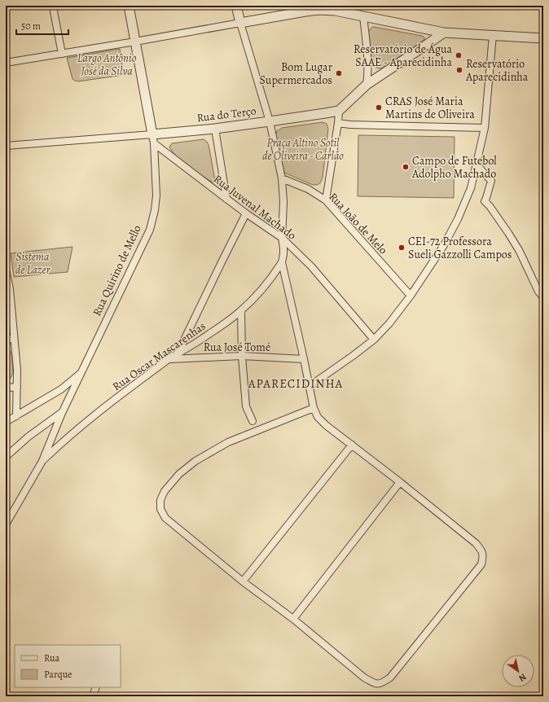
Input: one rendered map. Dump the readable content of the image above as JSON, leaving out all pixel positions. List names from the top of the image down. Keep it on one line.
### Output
{"streets":{"street":["Rua do Terço","Rua Juvenal Machado","Rua João de Melo","Rua Quirino de Mello","Rua José Tomé","Rua Oscar Mascarenhas"]},"crossings":[["Rua do Terço","Rua Juvenal Machado"],["Rua do Terço","Rua Quirino de Mello"],["Rua Juvenal Machado","Rua Quirino de Mello"],["Rua Quirino de Mello","Rua Oscar Mascarenhas"],["Rua José Tomé","Rua Oscar Mascarenhas"]],"districts":["APARECIDINHA"],"parks":["Largo Antônio José da Silva","Praça Altino Sotil de Oliveira - Carlão","Sistema de Lazer"],"places":["Reservatório de Água SAAE - Aparecidinha","Reservatório Aparecidinha","Bom Lugar Supermercados","CRAS José Maria Martins de Oliveira","Campo de Futebol Adolpho Machado","CEI-72 Professora Sueli Gazzolli Campos"],"legend":["Rua","Parque"],"scale_bar":"50 m","north":"bottom right"}
